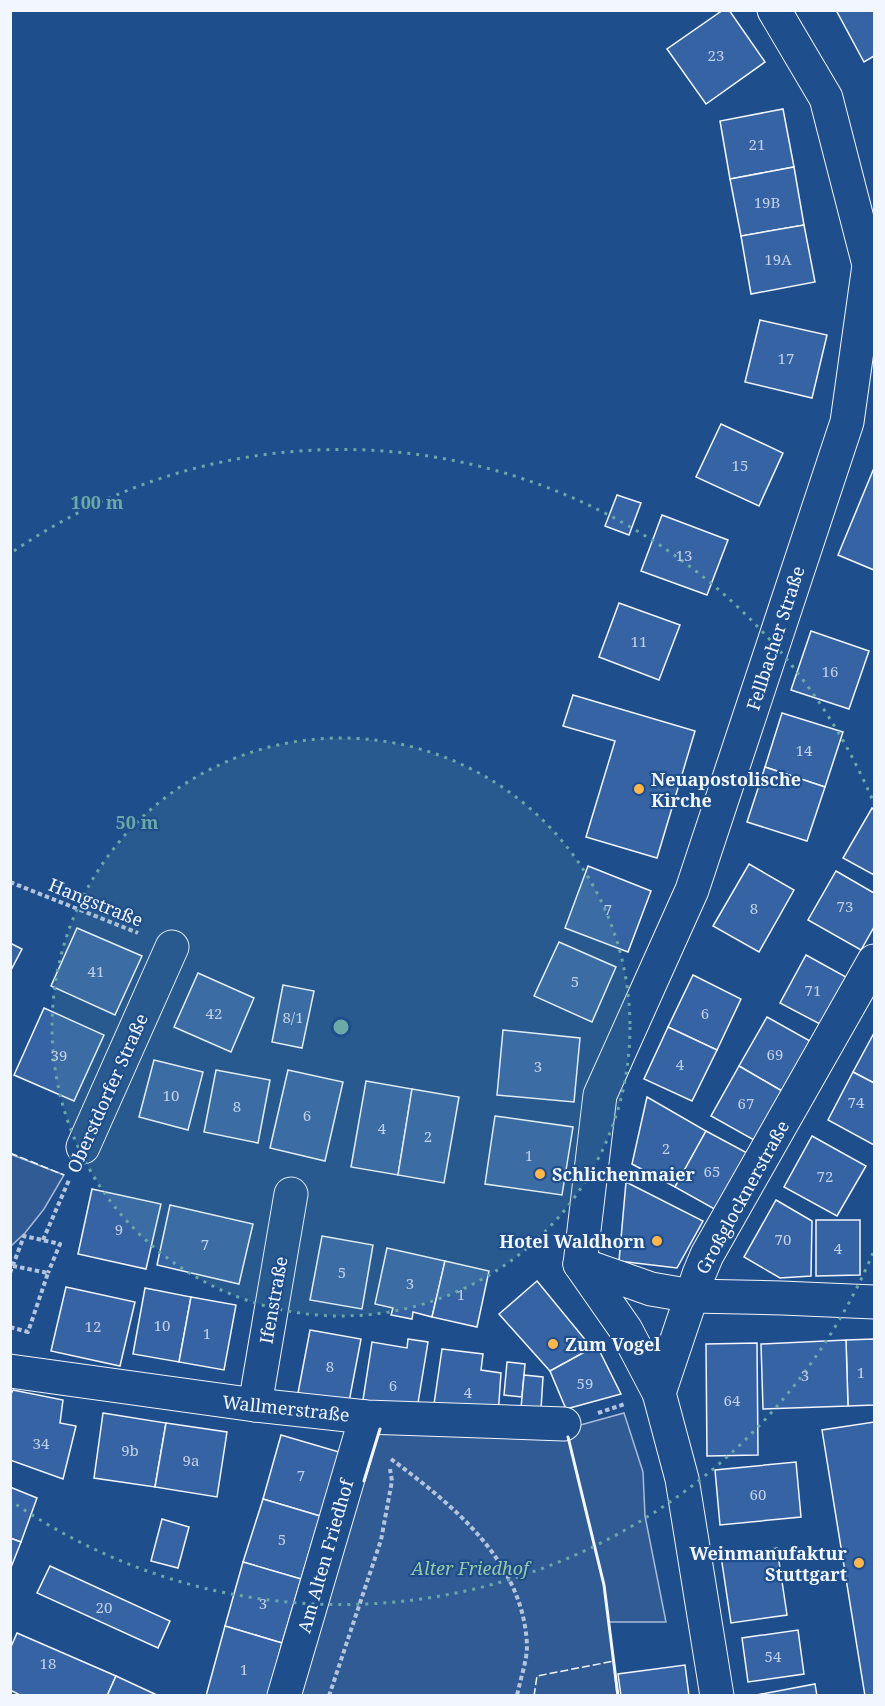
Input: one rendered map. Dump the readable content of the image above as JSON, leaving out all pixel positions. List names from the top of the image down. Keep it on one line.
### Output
{"streets":{"street":["Fellbacher Straße","Oberstdorfer Straße","Großglocknerstraße","Ifenstraße","Wallmerstraße","Am Alten Friedhof"],"path":["Hangstraße"]},"crossings":[["Hangstraße","Oberstdorfer Straße"],["Ifenstraße","Wallmerstraße"],["Wallmerstraße","Am Alten Friedhof"]],"parks":["Alter Friedhof"],"places":["Neuapostolische Kirche","Schlichenmaier","Hotel Waldhorn","Zum Vogel","Weinmanufaktur Stuttgart"],"house_numbers":["23","21","19B","19A","17","15","13","11","16","14","73","8","7","41","5","71","42","6","8/1","69","39","4","3","10","74","67","8","6","4","2","2","1","65","72","9","70","7","4","5","3","1","10","12","1","8","1","3","59","6","4","64","34","9b","9a","7","60","5","3","20","54","18","1"],"rings":["100 m","50 m"]}
